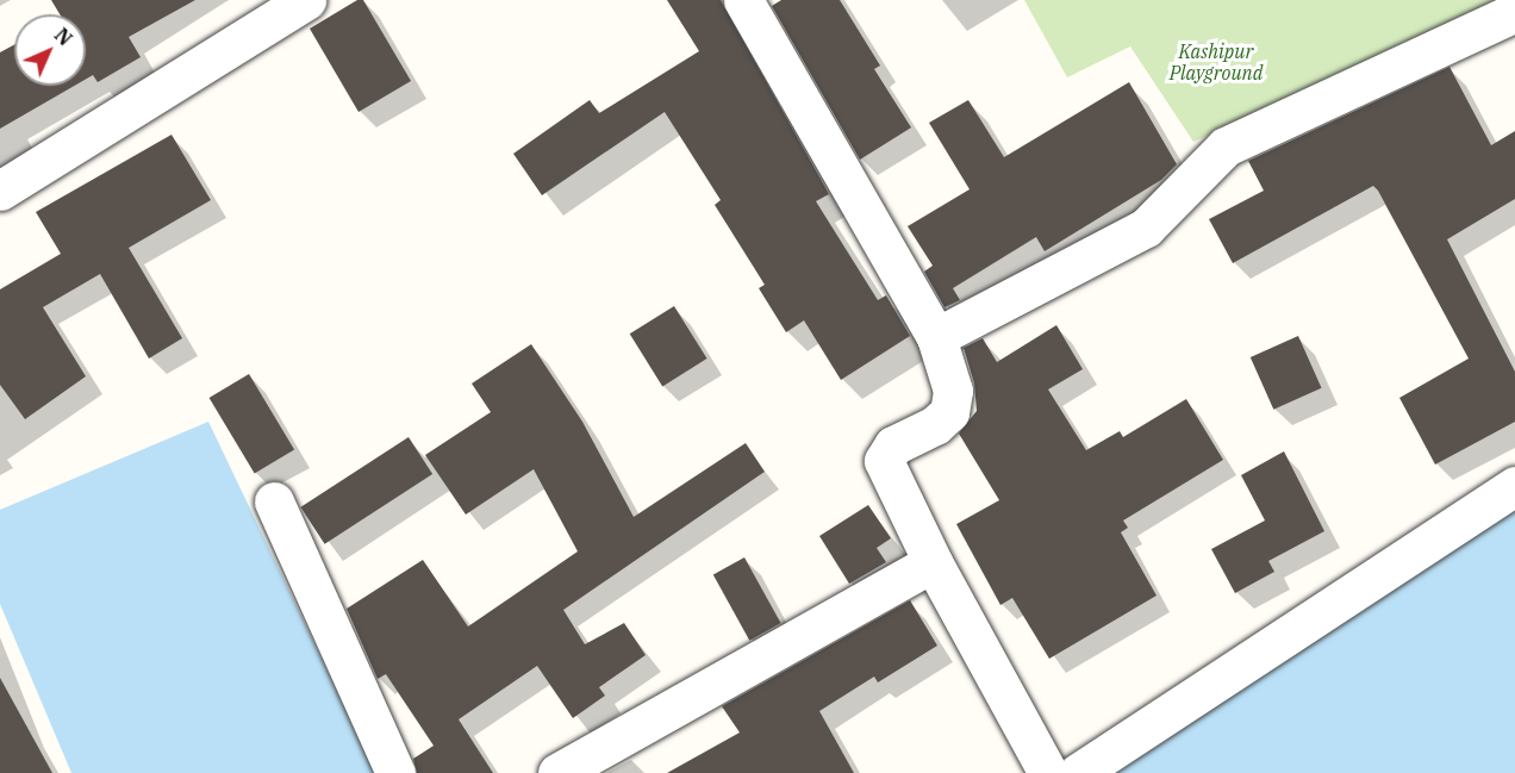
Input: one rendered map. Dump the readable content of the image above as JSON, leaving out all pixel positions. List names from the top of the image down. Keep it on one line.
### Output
{"parks":["Kashipur Playground"],"north":"top right"}
